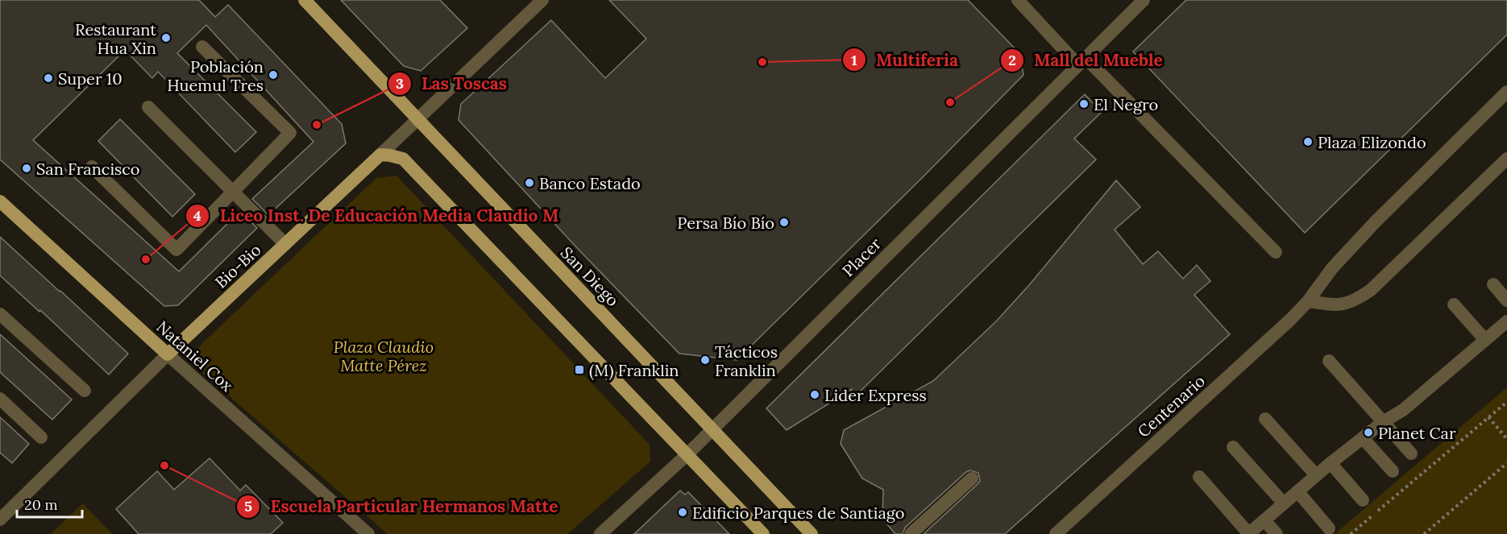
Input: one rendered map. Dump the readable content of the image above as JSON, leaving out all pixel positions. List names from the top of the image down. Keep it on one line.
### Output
{"streets":{"main road":["Bio-Bio","San Diego","Nataniel Cox"],"street":["Placer","Centenario"]},"crossings":[["Placer","San Diego"],["Bio-Bio","San Diego"],["Bio-Bio","Nataniel Cox"]],"parks":["Plaza Claudio Matte Pérez"],"places":{"other":["Restaurant Hua Xin","Multiferia","Población Huemul Tres","Super 10","Mall del Mueble","El Negro","Las Toscas","Plaza Elizondo","San Francisco","Banco Estado","Persa Bío Bío","Liceo Inst. De Educación Media Claudio M","Tácticos Franklin","Lider Express","Planet Car","Escuela Particular Hermanos Matte","Edificio Parques de Santiago"],"transit":["(M) Franklin"]},"scale_bar":"20 m"}
